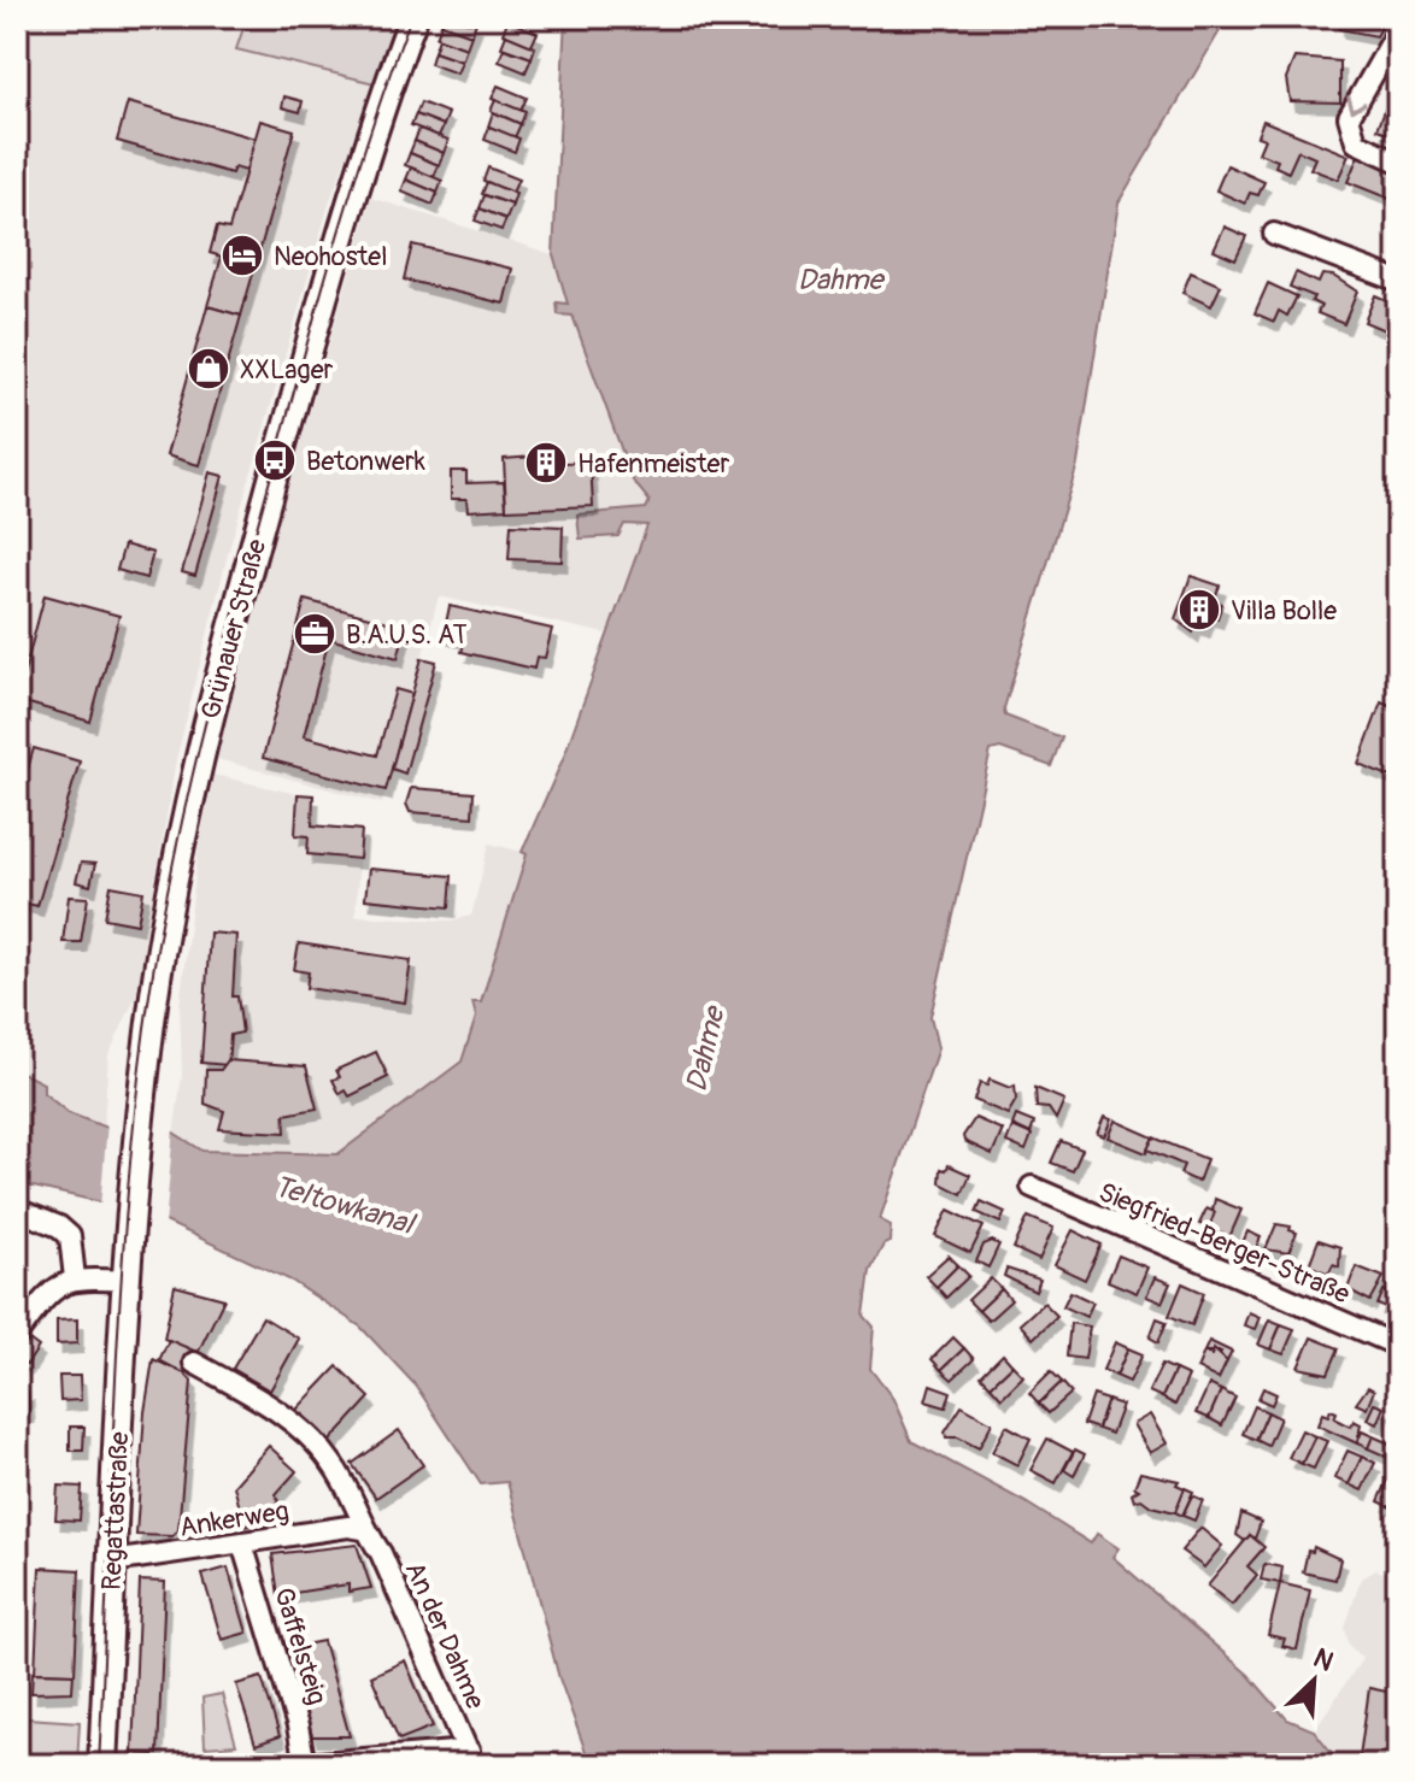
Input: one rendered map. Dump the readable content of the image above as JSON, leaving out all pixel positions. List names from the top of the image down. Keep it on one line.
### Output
{"streets":{"main road":["Grünauer Straße","Regattastraße"],"street":["Siegfried-Berger-Straße","Ankerweg","An der Dahme","Gaffelsteig"]},"crossings":[["Grünauer Straße","Regattastraße"],["Regattastraße","Ankerweg"],["Ankerweg","An der Dahme"],["Ankerweg","Gaffelsteig"]],"water":["Dahme","Teltowkanal"],"places":{"hotel":["Neohostel"],"shop":["XXLager"],"bus stop":["Betonwerk"],"building":["Hafenmeister","Villa Bolle"],"office":["B.A.U.S. AT"]},"north":"top right"}
